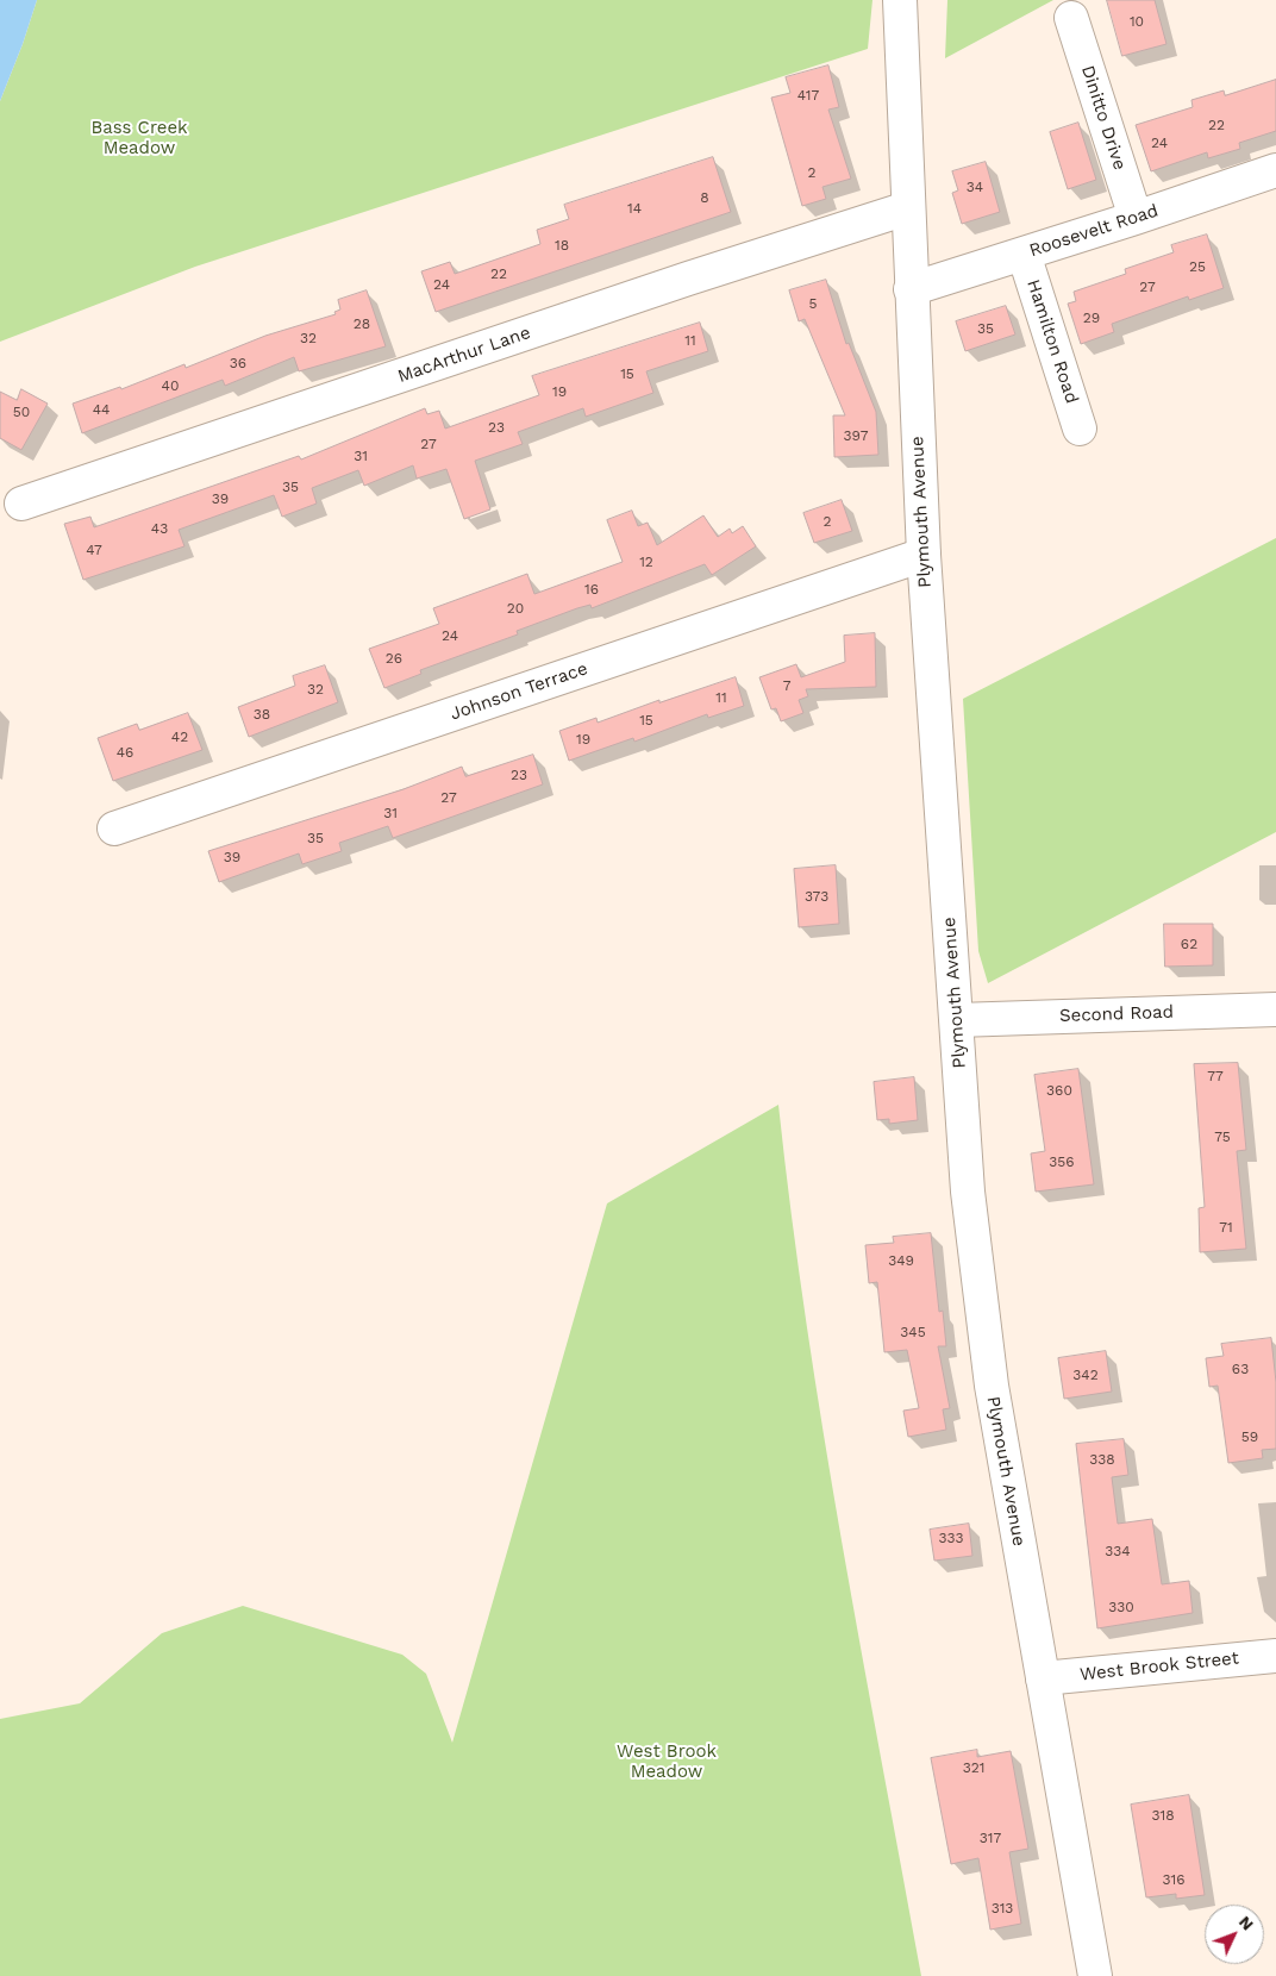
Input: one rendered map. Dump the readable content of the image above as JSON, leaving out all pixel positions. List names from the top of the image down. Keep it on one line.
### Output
{"streets":{"street":["Dinitto Drive","Roosevelt Road","Hamilton Road","MacArthur Lane","Plymouth Avenue","Johnson Terrace","Second Road","West Brook Street"]},"crossings":[["Dinitto Drive","Roosevelt Road"],["Roosevelt Road","Hamilton Road"],["Roosevelt Road","Plymouth Avenue"],["MacArthur Lane","Plymouth Avenue"],["Plymouth Avenue","Johnson Terrace"],["Plymouth Avenue","Second Road"],["Plymouth Avenue","West Brook Street"]],"parks":["Bass Creek Meadow","West Brook Meadow"],"house_numbers":["10","417","22","24","2","34","8","14","18","25","22","24","27","5","29","28","35","32","11","36","15","40","19","44","50","23","397","27","31","35","39","2","43","47","12","16","20","24","26","7","32","11","38","15","42","19","46","23","27","31","35","39","373","62","77","360","75","356","71","349","345","63","342","59","338","333","334","330","321","318","317","316","313"],"north":"top right"}
